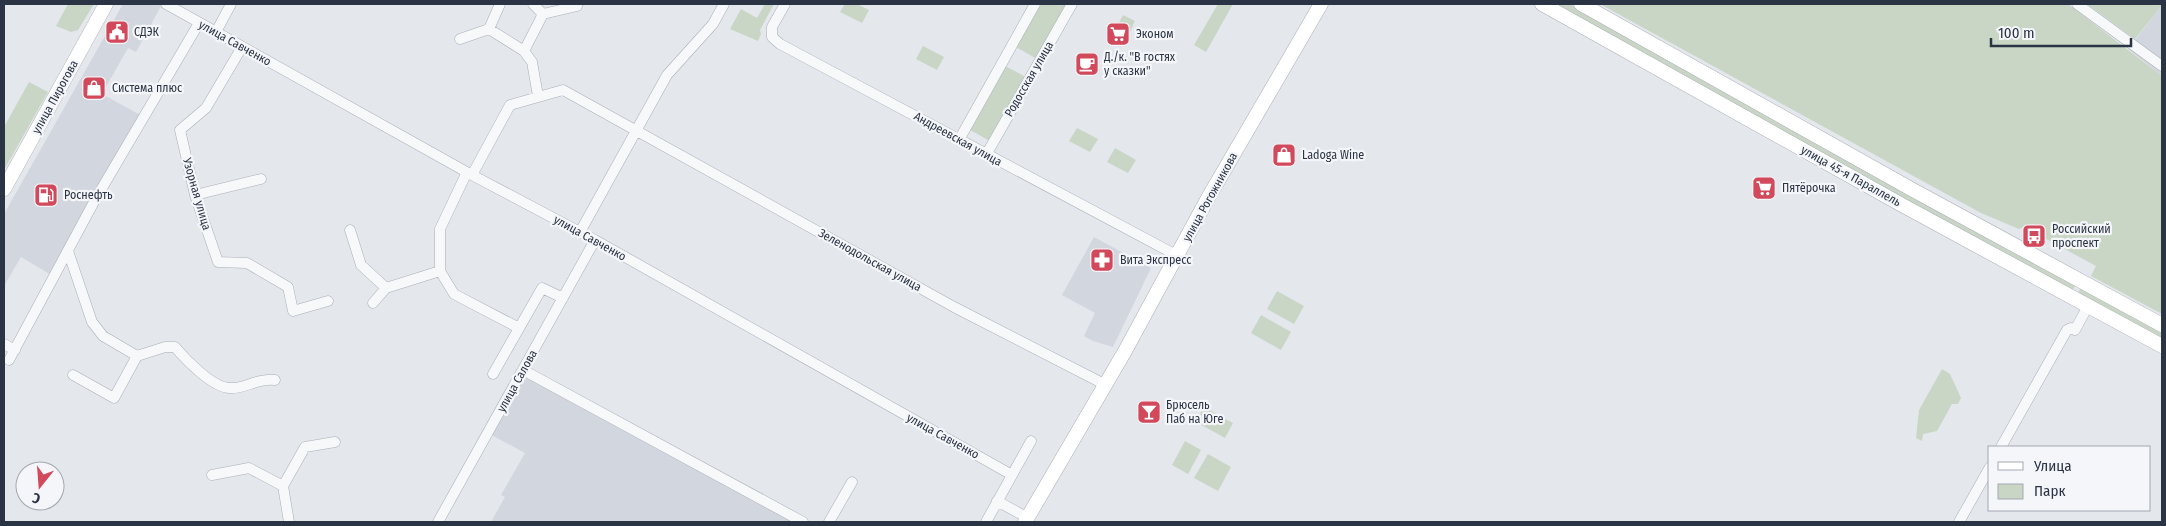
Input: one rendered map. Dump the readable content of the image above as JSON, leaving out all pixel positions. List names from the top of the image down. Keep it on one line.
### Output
{"streets":{"main road":["улица Пирогова","улица 45-я Параллель","улица Рогожникова"],"street":["улица Савченко","Родосская улица","Андреевская улица","Узорная улица","Зеленодольская улица","улица Салова"]},"crossings":[["улица Савченко","Узорная улица"],["улица Савченко","Зеленодольская улица"],["улица Савченко","улица Салова"],["Родосская улица","Андреевская улица"],["Андреевская улица","улица Рогожникова"],["улица Рогожникова","Зеленодольская улица"]],"places":{"public building":["СДЭК"],"supermarket":["Эконом","Пятёрочка"],"cafe":["Д./к. \"В гостях у сказки\""],"shop":["Система плюс","Ladoga Wine"],"fuel station":["Роснефть"],"bus stop":["Российский проспект"],"pharmacy":["Вита Экспресс"],"bar":["Брюсель Паб на Юге"]},"legend":["Улица","Парк"],"scale_bar":"100 m","north":"bottom"}
